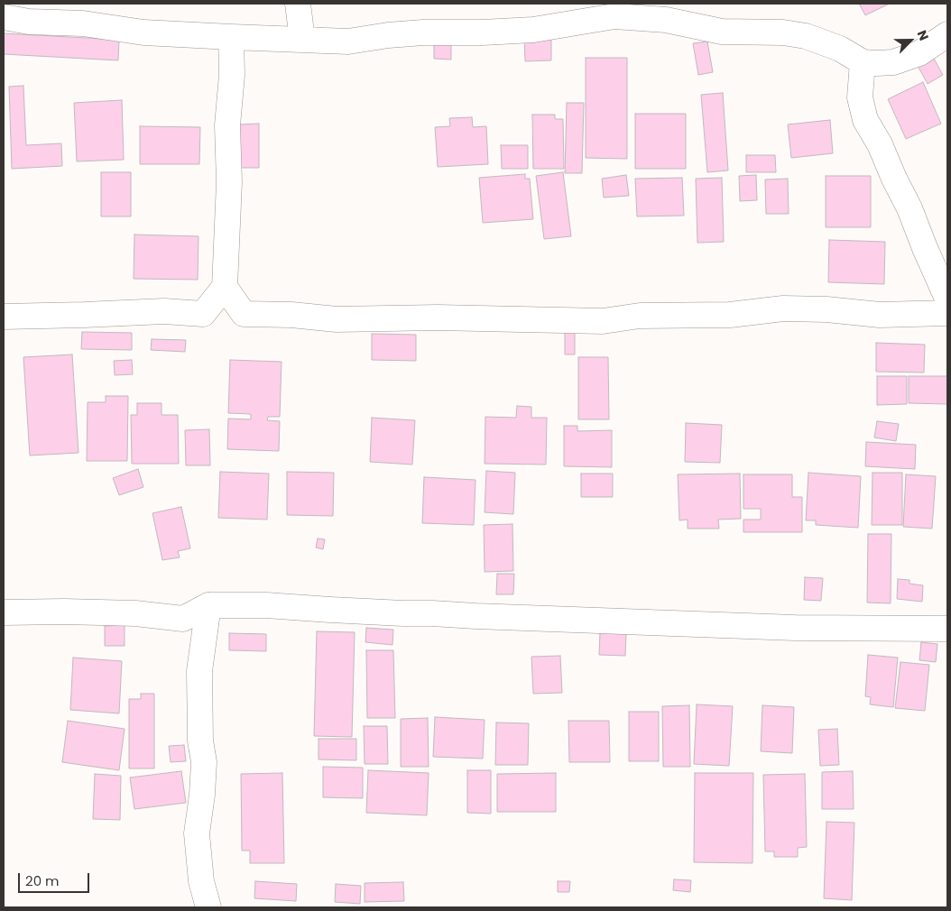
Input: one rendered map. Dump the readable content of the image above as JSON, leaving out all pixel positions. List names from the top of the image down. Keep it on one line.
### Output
{"scale_bar":"20 m","north":"top right"}
